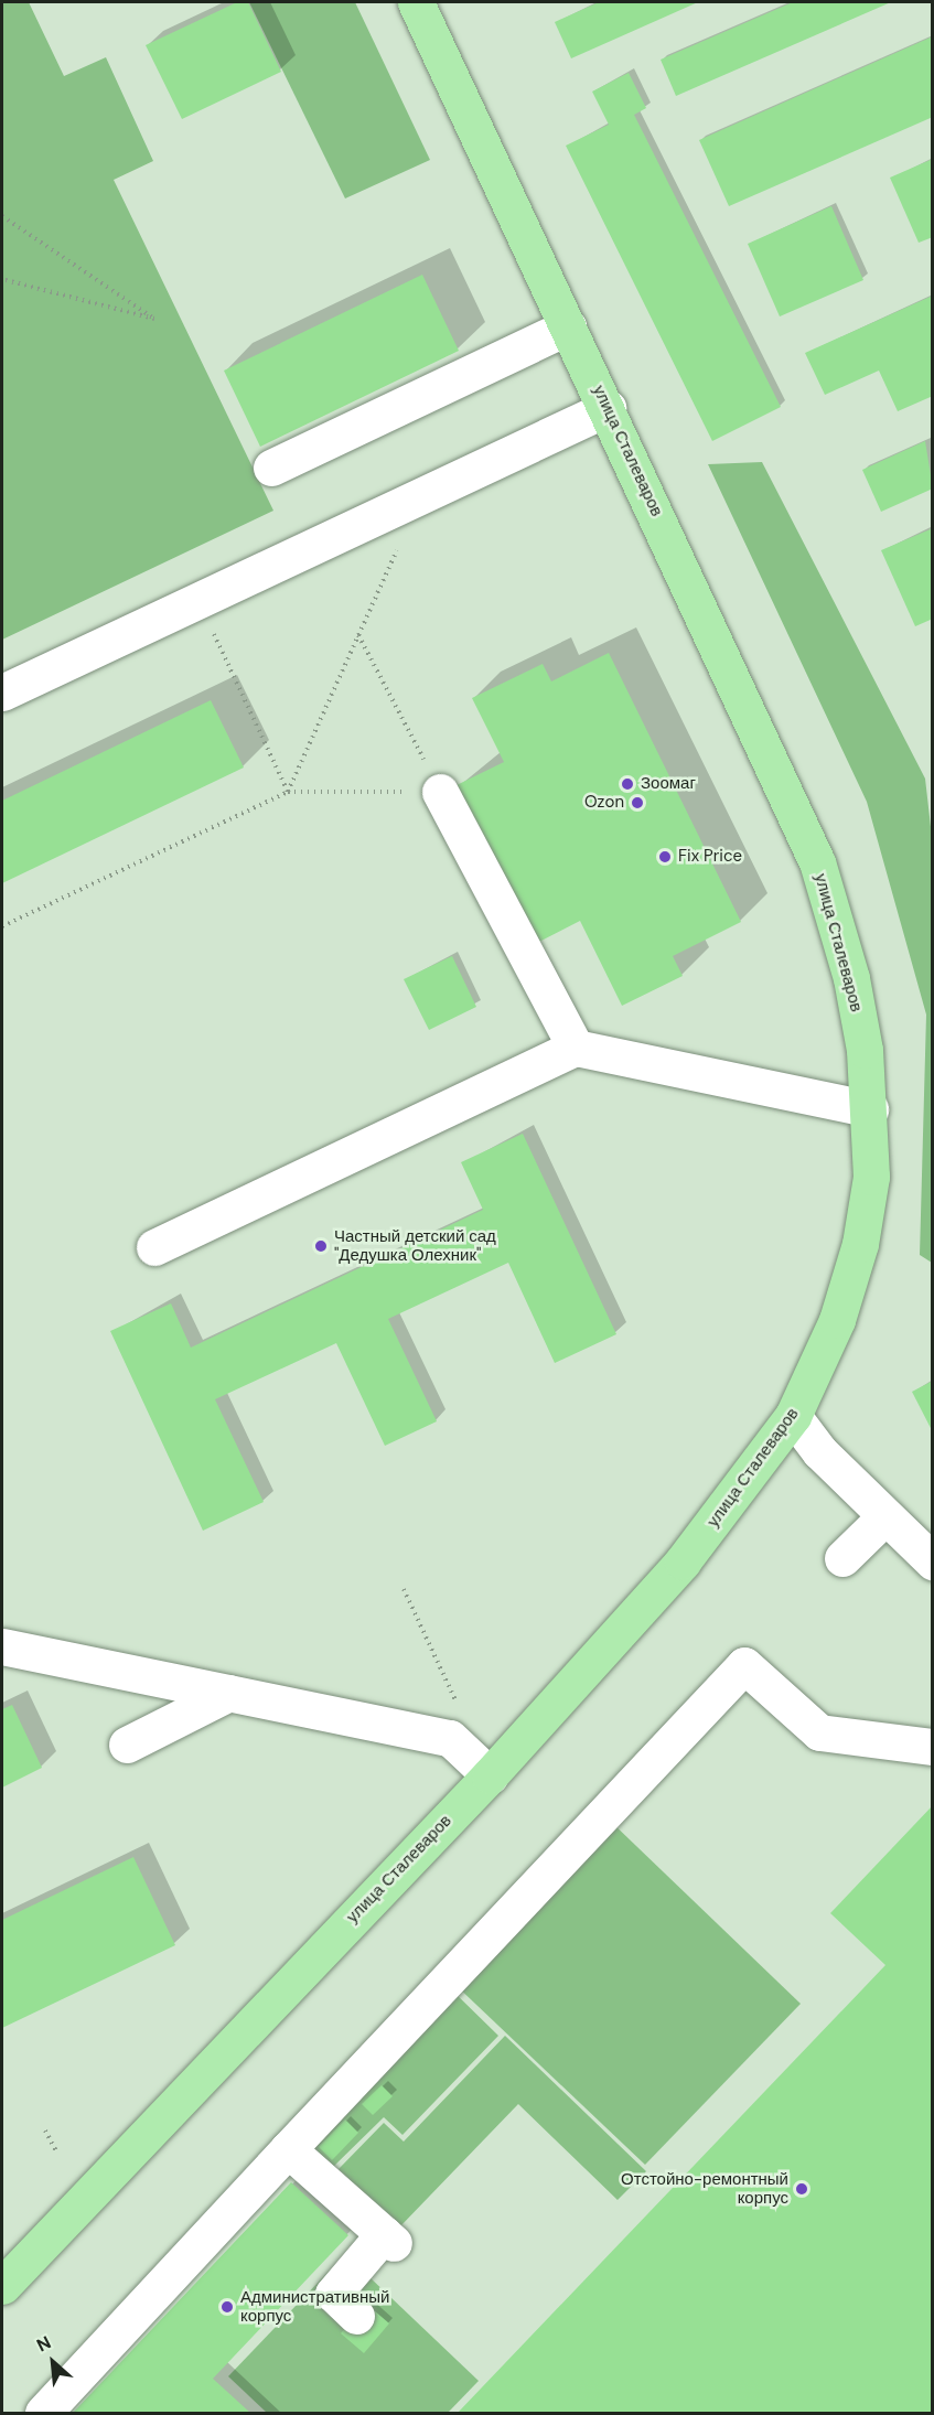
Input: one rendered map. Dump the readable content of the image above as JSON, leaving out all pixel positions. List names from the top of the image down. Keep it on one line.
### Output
{"streets":{"main road":["улица Сталеваров"]},"places":["Зоомаг","Ozon","Fix Price","Частный детский сад \"Дедушка Олехник\"","Отстойно-ремонтный корпус","Административный корпус"],"north":"top left"}
